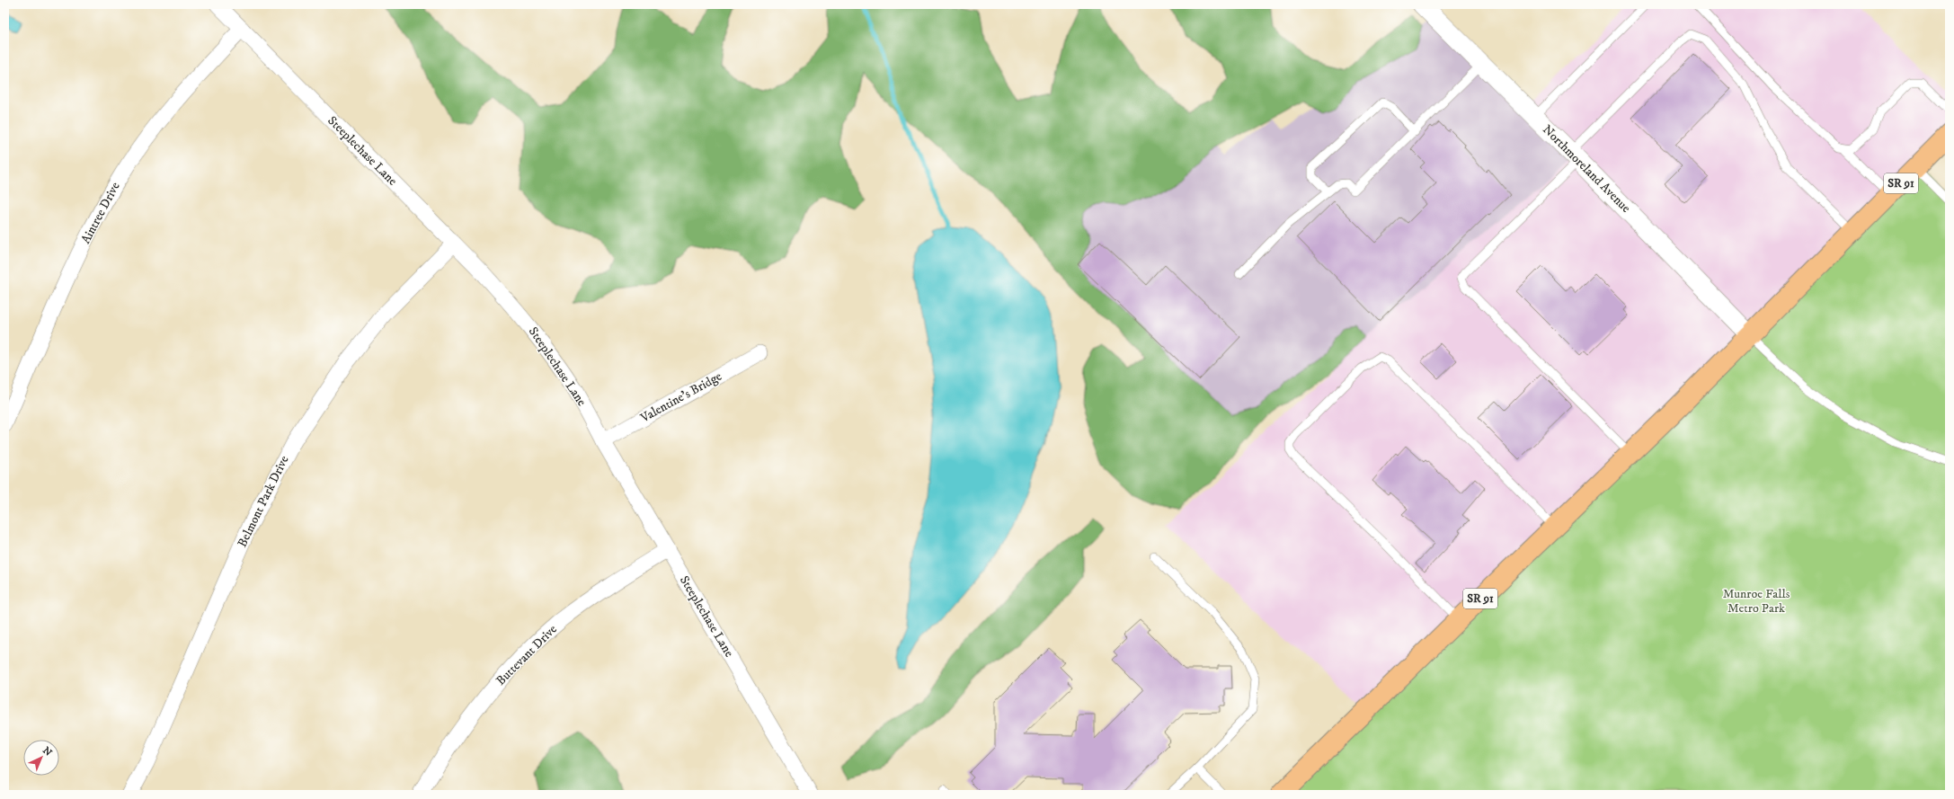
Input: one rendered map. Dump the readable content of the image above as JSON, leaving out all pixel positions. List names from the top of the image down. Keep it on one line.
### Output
{"streets":{"main road":["SR 91"],"street":["Steeplechase Lane","Northmoreland Avenue","Aintree Drive","Valentine's Bridge","Belmont Park Drive","Buttevant Drive"]},"crossings":[["Steeplechase Lane","Aintree Drive"],["Steeplechase Lane","Valentine's Bridge"],["Steeplechase Lane","Belmont Park Drive"],["Steeplechase Lane","Buttevant Drive"],["Northmoreland Avenue","SR 91"]],"parks":["Munroe Falls Metro Park"],"north":"top right"}
